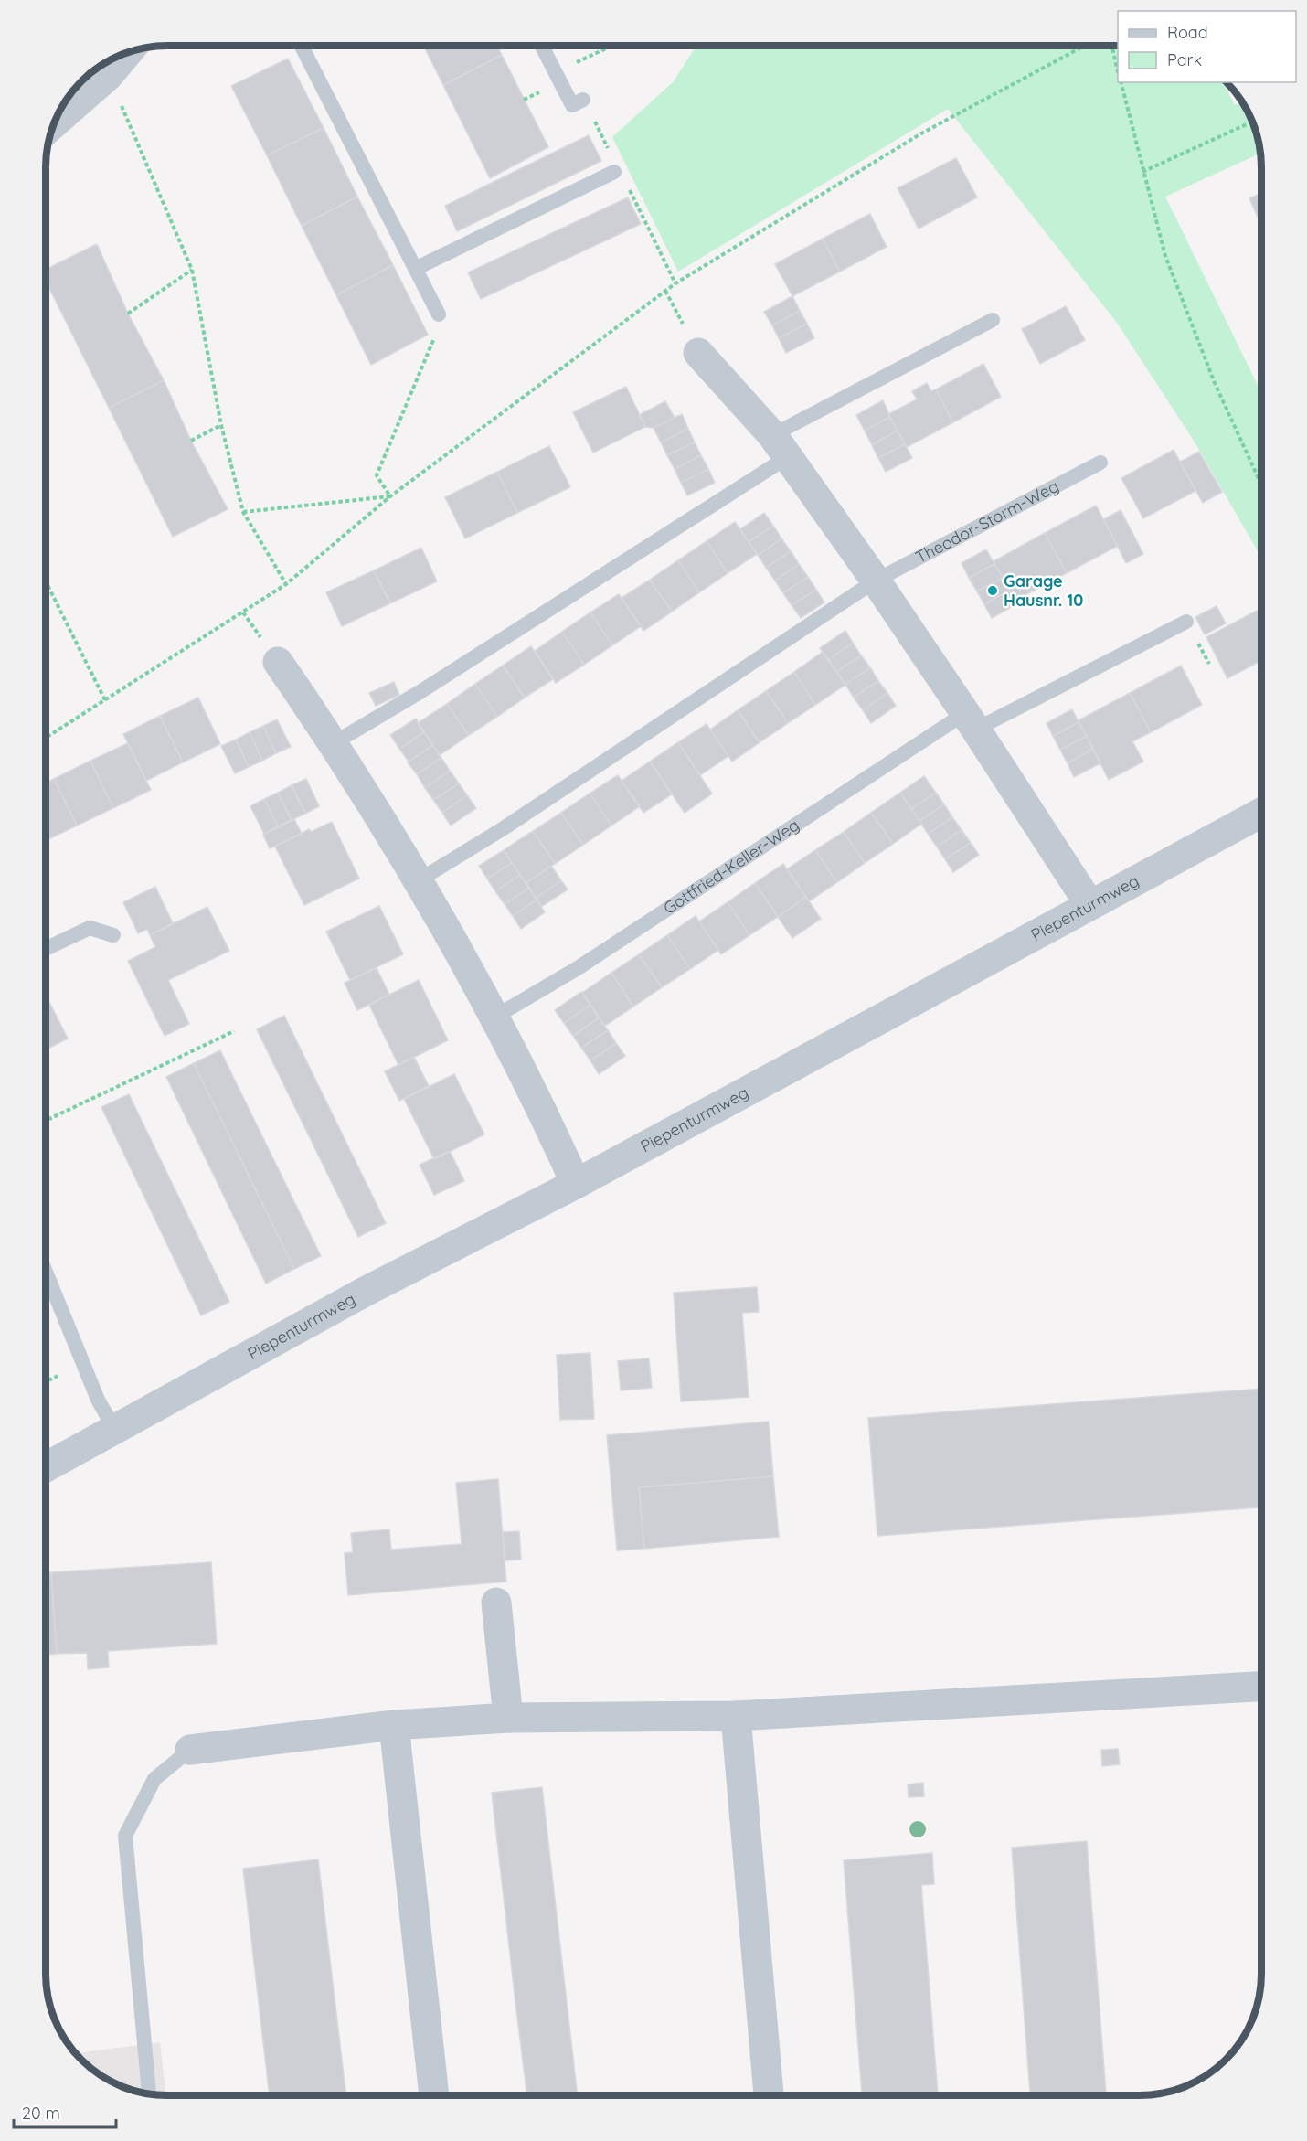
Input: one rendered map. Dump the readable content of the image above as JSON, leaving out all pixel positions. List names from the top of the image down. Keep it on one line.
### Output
{"streets":{"street":["Piepenturmweg"],"lane":["Theodor-Storm-Weg","Gottfried-Keller-Weg"]},"places":["Garage Hausnr. 10"],"legend":["Road","Park"],"scale_bar":"20 m"}
